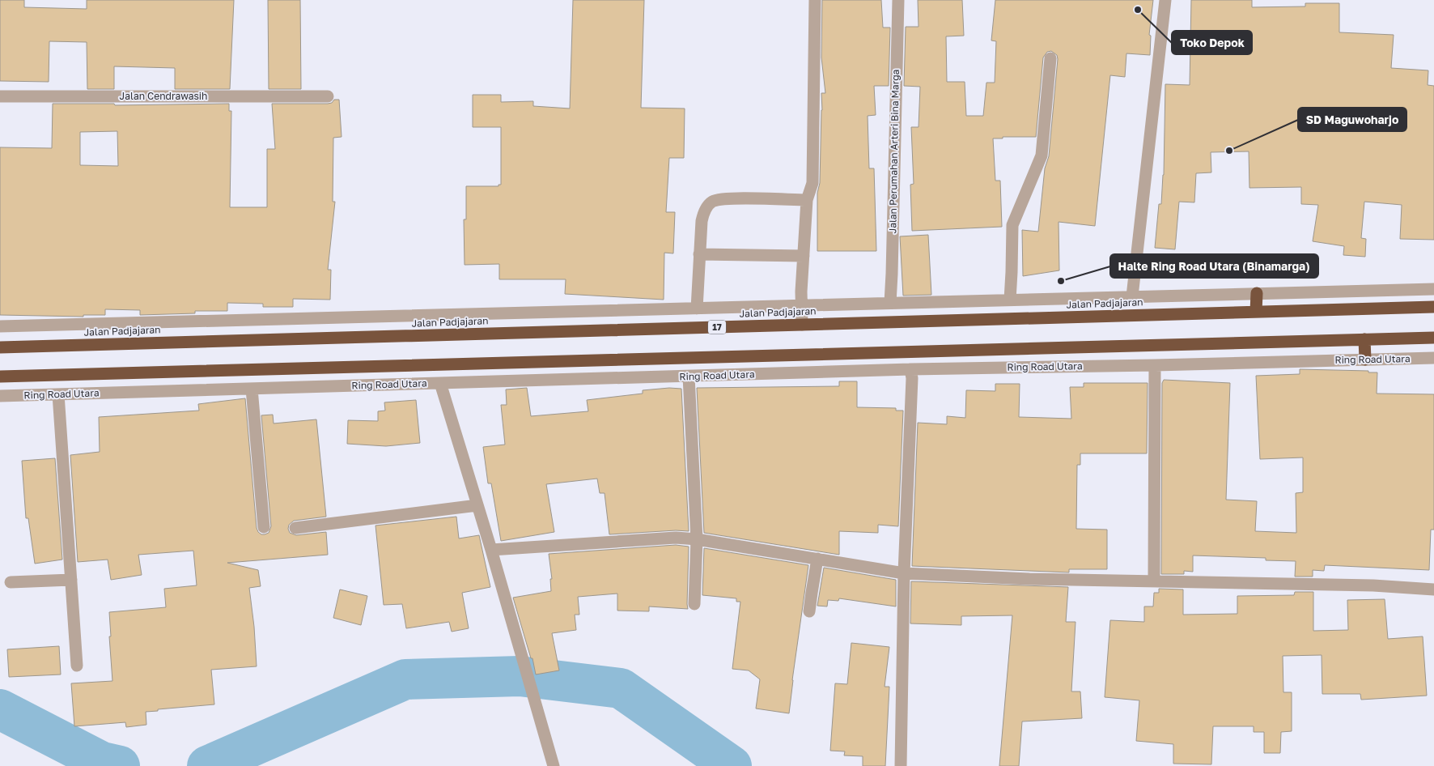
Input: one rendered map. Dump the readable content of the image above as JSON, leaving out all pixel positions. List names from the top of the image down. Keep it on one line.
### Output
{"streets":{"highway":["Jalan Padjajaran","17"],"street":["Jalan Cendrawasih","Jalan Perumahan Arteri Bina Marga","Ring Road Utara"]},"places":["Toko Depok","SD Maguwoharjo","Halte Ring Road Utara (Binamarga)"]}
